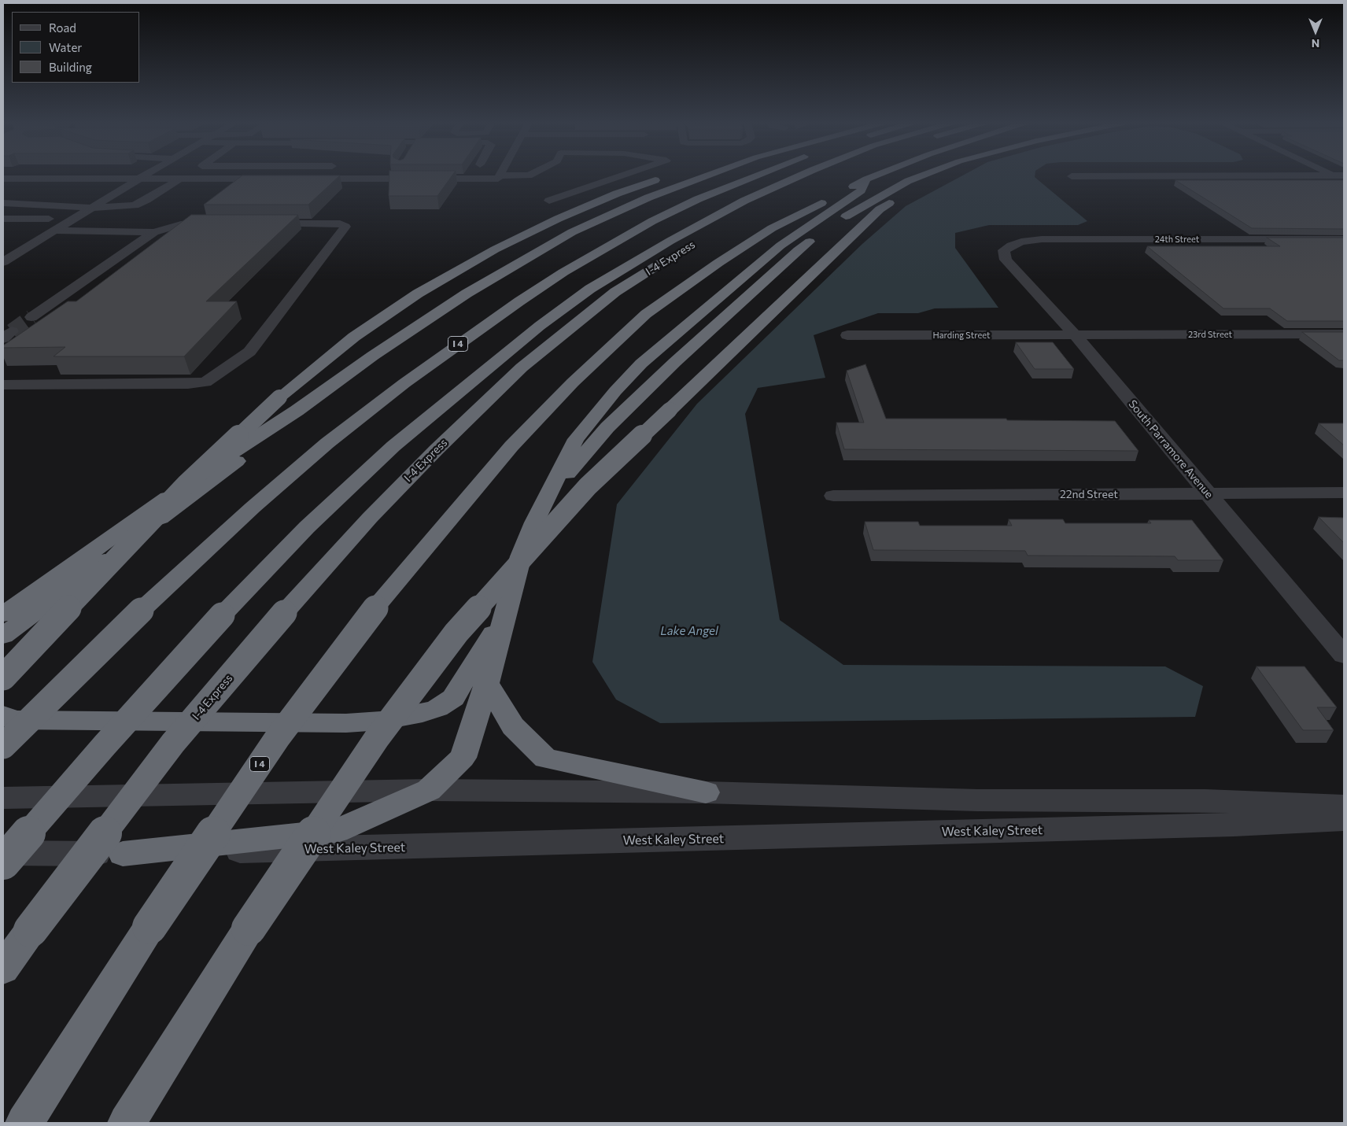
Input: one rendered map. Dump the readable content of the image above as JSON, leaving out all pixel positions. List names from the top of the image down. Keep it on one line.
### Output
{"streets":{"highway":["I-4 Express","I 4"],"street":["24th Street","23rd Street","Harding Street","South Parramore Avenue","22nd Street","West Kaley Street"]},"crossings":[["24th Street","South Parramore Avenue"],["23rd Street","Harding Street"],["23rd Street","South Parramore Avenue"],["Harding Street","South Parramore Avenue"],["South Parramore Avenue","22nd Street"]],"water":["Lake Angel"],"legend":["Road","Water","Building"],"north":"bottom"}
